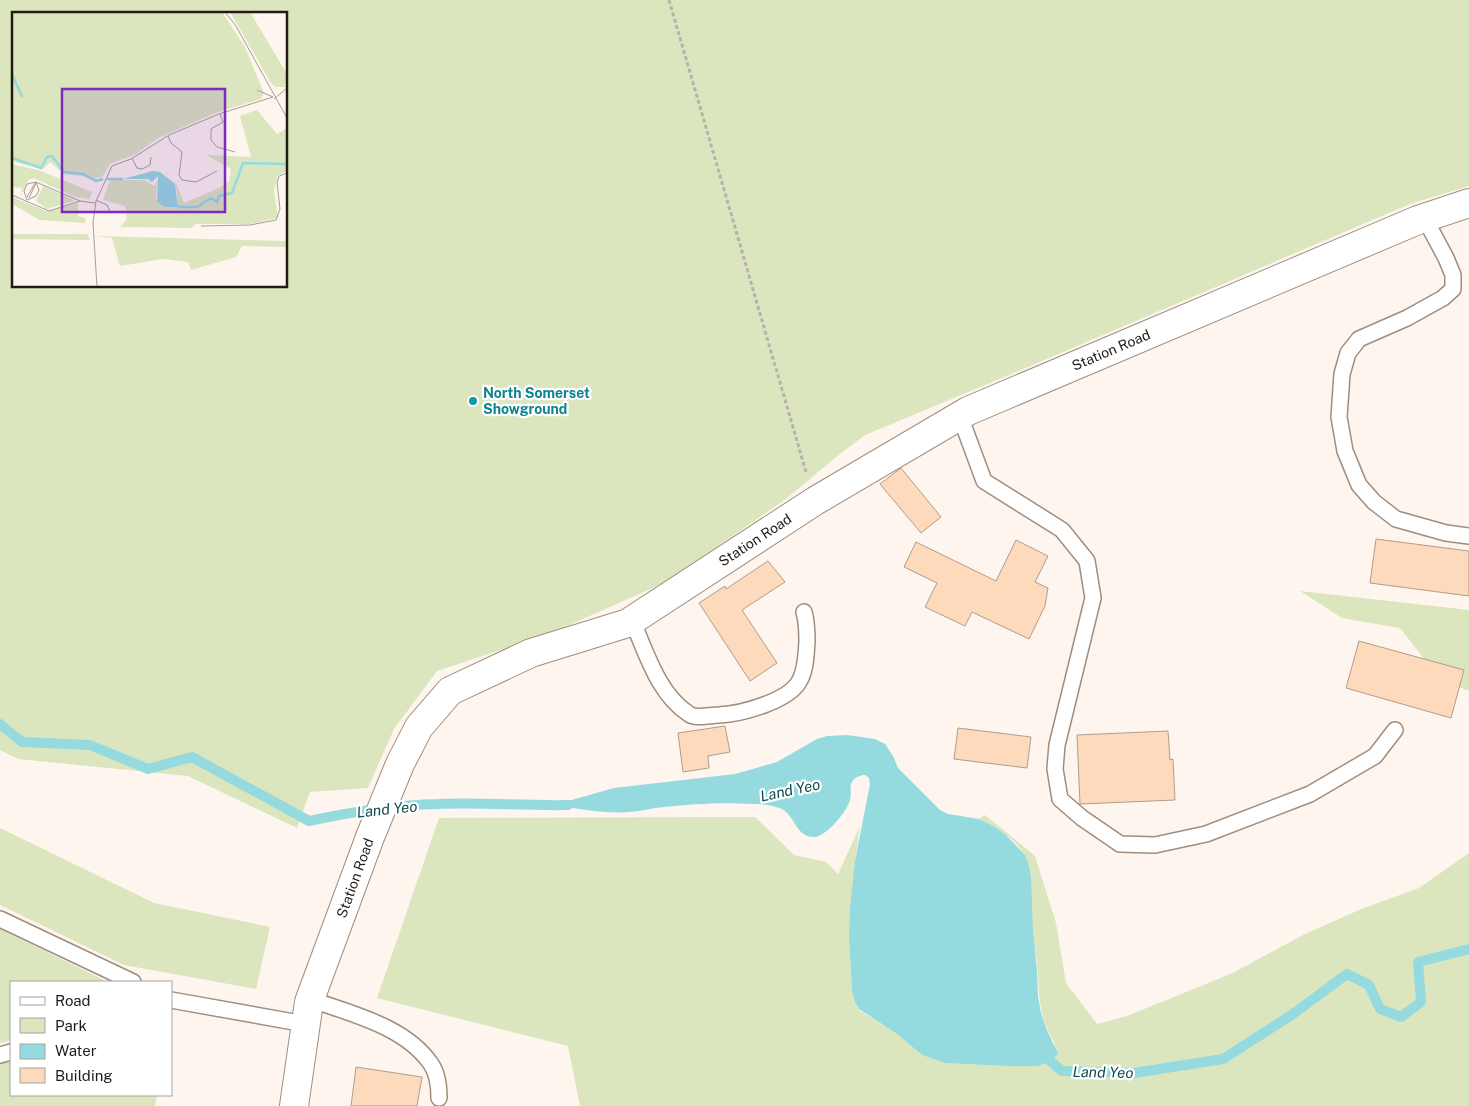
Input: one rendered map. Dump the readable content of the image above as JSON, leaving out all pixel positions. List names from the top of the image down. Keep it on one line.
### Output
{"streets":{"street":["Station Road"]},"water":["Land Yeo"],"places":["North Somerset Showground"],"legend":["Road","Park","Water","Building"]}
